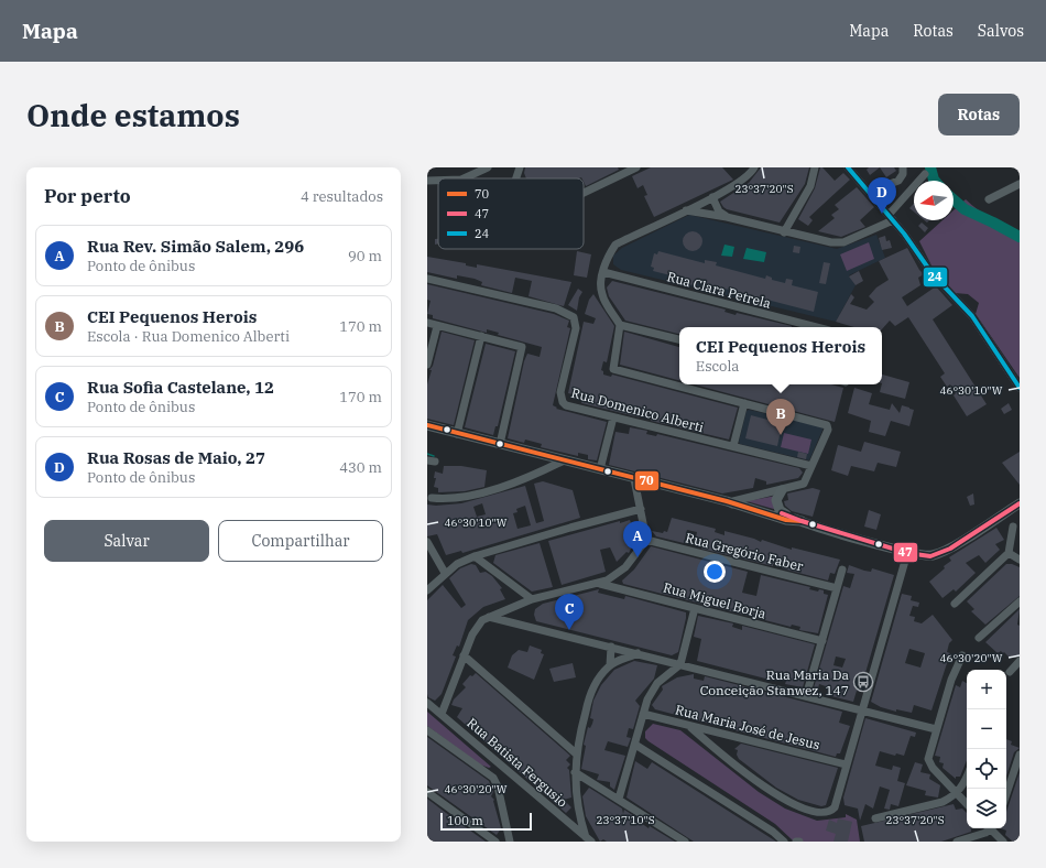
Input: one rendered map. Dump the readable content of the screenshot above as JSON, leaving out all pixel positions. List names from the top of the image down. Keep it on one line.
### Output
{"streets":{"street":["Rua Clara Petrela","Rua Domenico Alberti","Rua Gregório Faber","Rua Miguel Borja","Rua Maria José de Jesus","Rua Batista Fergusio"]},"places":{"bus stop":["Rua Maria Da Conceição Stanwez, 147"]},"lines":["transit line 24","transit line 70","transit line 47"],"legend":["70","47","24"],"scale_bar":"100 m","north":"left","page":{"header":"Mapa","nav":["Mapa","Rotas","Salvos"],"buttons":["Rotas",["Salvar","Compartilhar"]],"title":"Onde estamos","heading":["Por perto","4 resultados"],"pins":["D","B","A","C"],"list":[{"mark":"A","name":"Rua Rev. Simão Salem, 296","note":"Ponto de ônibus","value":"90 m"},{"mark":"B","name":"CEI Pequenos Herois","note":"Escola · Rua Domenico Alberti","value":"170 m"},{"mark":"C","name":"Rua Sofia Castelane, 12","note":"Ponto de ônibus","value":"170 m"},{"mark":"D","name":"Rua Rosas de Maio, 27","note":"Ponto de ônibus","value":"430 m"}],"popup":["CEI Pequenos Herois","Escola"],"map_buttons":["+","−"],"scale":"100 m"},"coordinates":["23°37'20\"S","46°30'10\"W","46°30'20\"W","23°37'10\"S"]}
